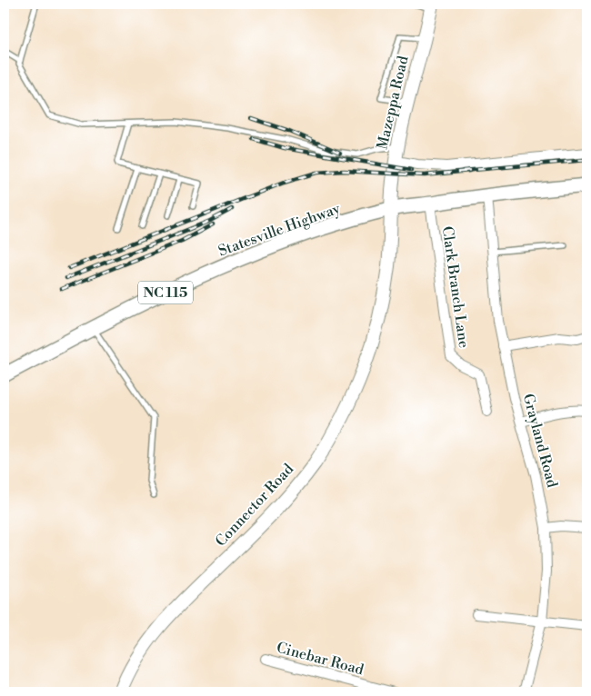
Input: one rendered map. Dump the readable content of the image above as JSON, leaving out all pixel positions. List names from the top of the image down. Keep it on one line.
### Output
{"streets":{"main road":["Statesville Highway","NC 115"],"street":["Mazeppa Road","Clark Branch Lane","Grayland Road","Connector Road","Cinebar Road"]},"crossings":[["Mazeppa Road","Statesville Highway"],["Mazeppa Road","Connector Road"],["Statesville Highway","Clark Branch Lane"],["Statesville Highway","Grayland Road"],["Statesville Highway","Connector Road"]]}
